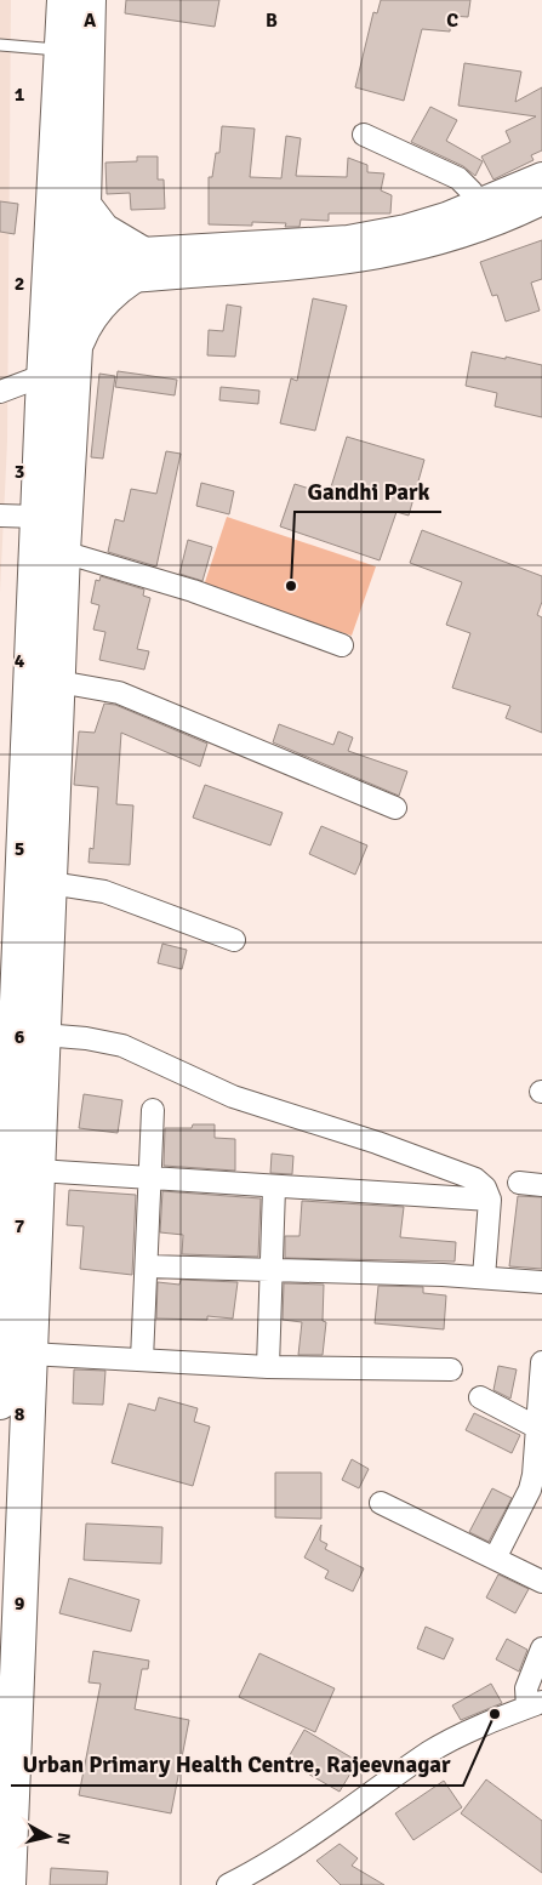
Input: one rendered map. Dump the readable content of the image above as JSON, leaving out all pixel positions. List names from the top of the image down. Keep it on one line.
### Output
{"places":["Gandhi Park","Urban Primary Health Centre, Rajeevnagar"],"north":"right","grid":{"columns":["A","B","C"],"rows":["1","2","3","4","5","6","7","8","9"]}}
